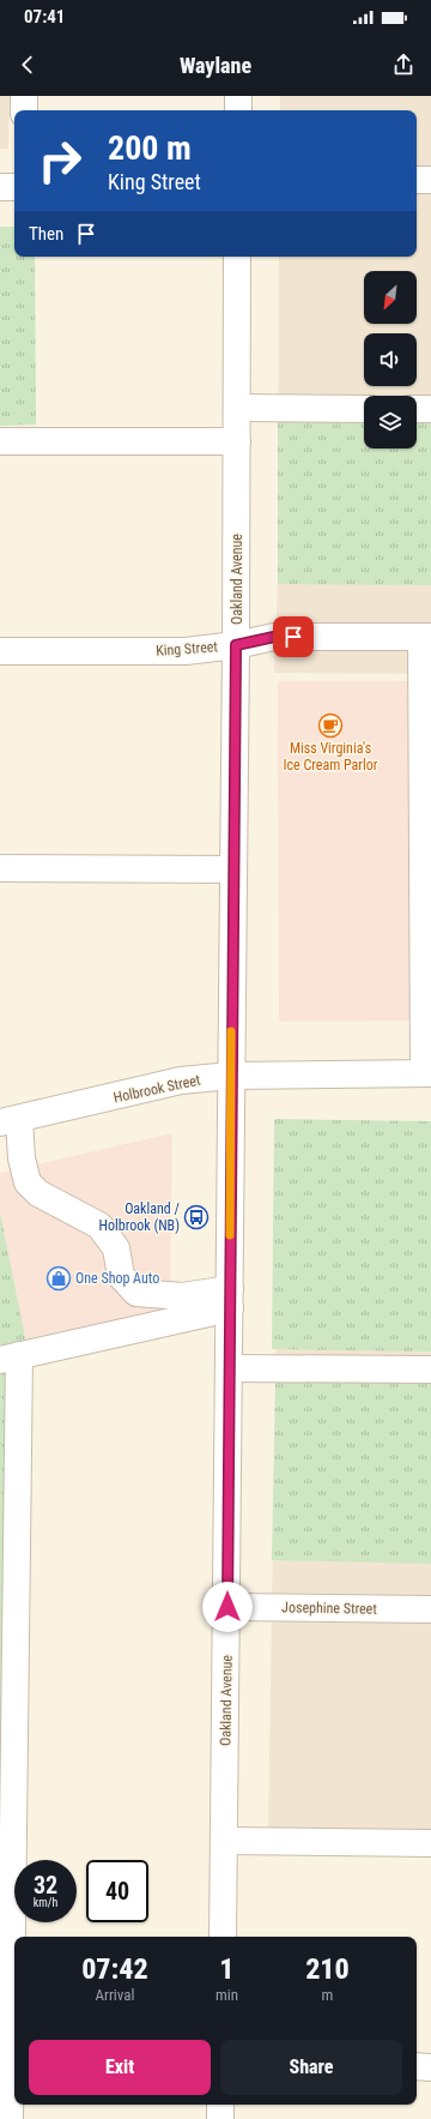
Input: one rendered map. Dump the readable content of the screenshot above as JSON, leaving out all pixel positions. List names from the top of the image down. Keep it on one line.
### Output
{"streets":{"street":["Oakland Avenue","King Street","Holbrook Street","Josephine Street"]},"crossings":[["Oakland Avenue","King Street"],["Oakland Avenue","Holbrook Street"],["Oakland Avenue","Josephine Street"]],"places":{"cafe":["Miss Virginia's Ice Cream Parlor"],"bus stop":["Oakland / Holbrook (NB)"],"shop":["One Shop Auto"]},"north":"bottom left","page":{"status":"07:41","header":"Waylane","turn":["200 m","King Street"],"then":"Then","speed":"32 km/h","limit":"40","eta":["07:42","Arrival","1","min","210","m"],"buttons":["Exit","Share"]}}
